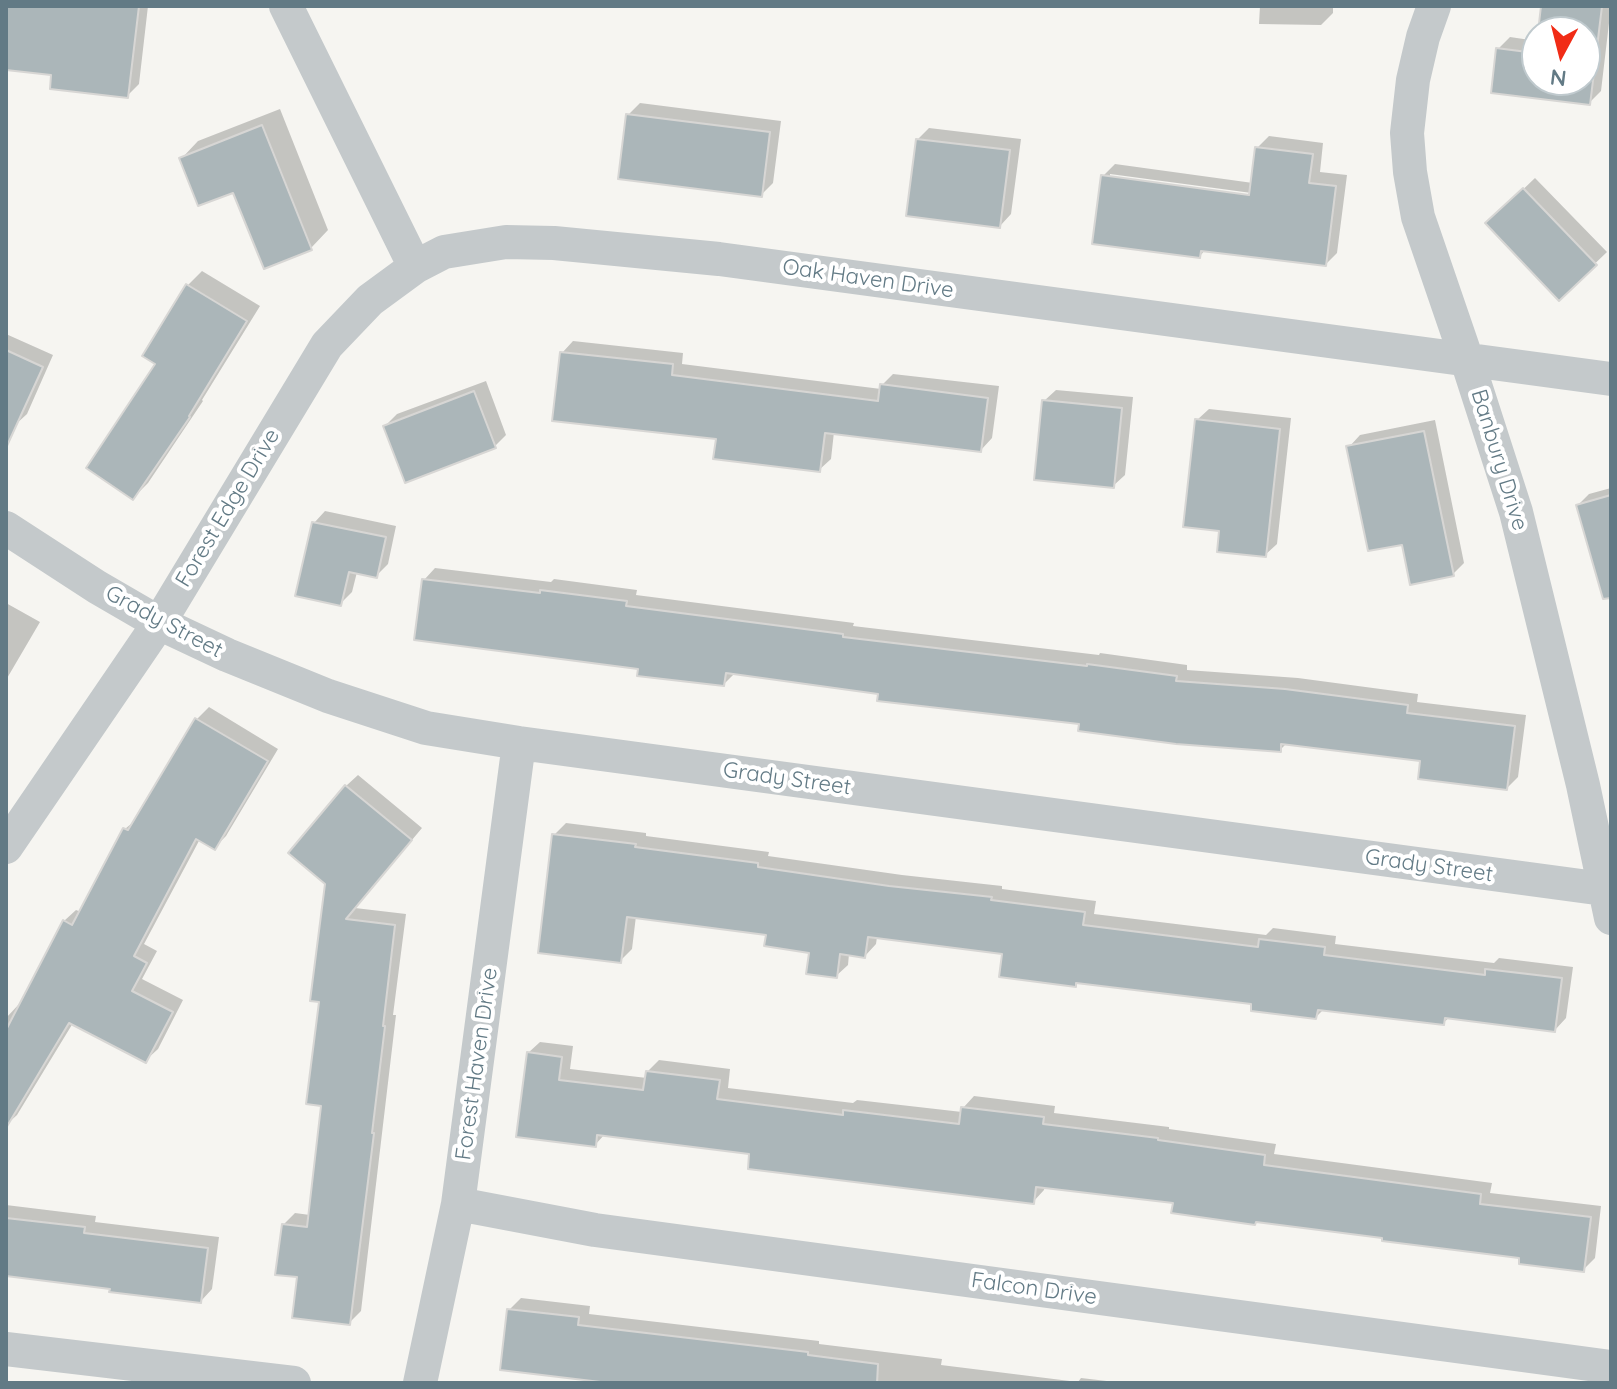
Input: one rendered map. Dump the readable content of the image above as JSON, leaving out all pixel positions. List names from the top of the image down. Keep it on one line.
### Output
{"streets":{"street":["Oak Haven Drive","Banbury Drive","Forest Edge Drive","Grady Street","Forest Haven Drive","Falcon Drive"]},"crossings":[["Oak Haven Drive","Banbury Drive"],["Oak Haven Drive","Forest Edge Drive"],["Banbury Drive","Grady Street"],["Forest Edge Drive","Grady Street"],["Grady Street","Forest Haven Drive"],["Forest Haven Drive","Falcon Drive"]],"north":"bottom"}
